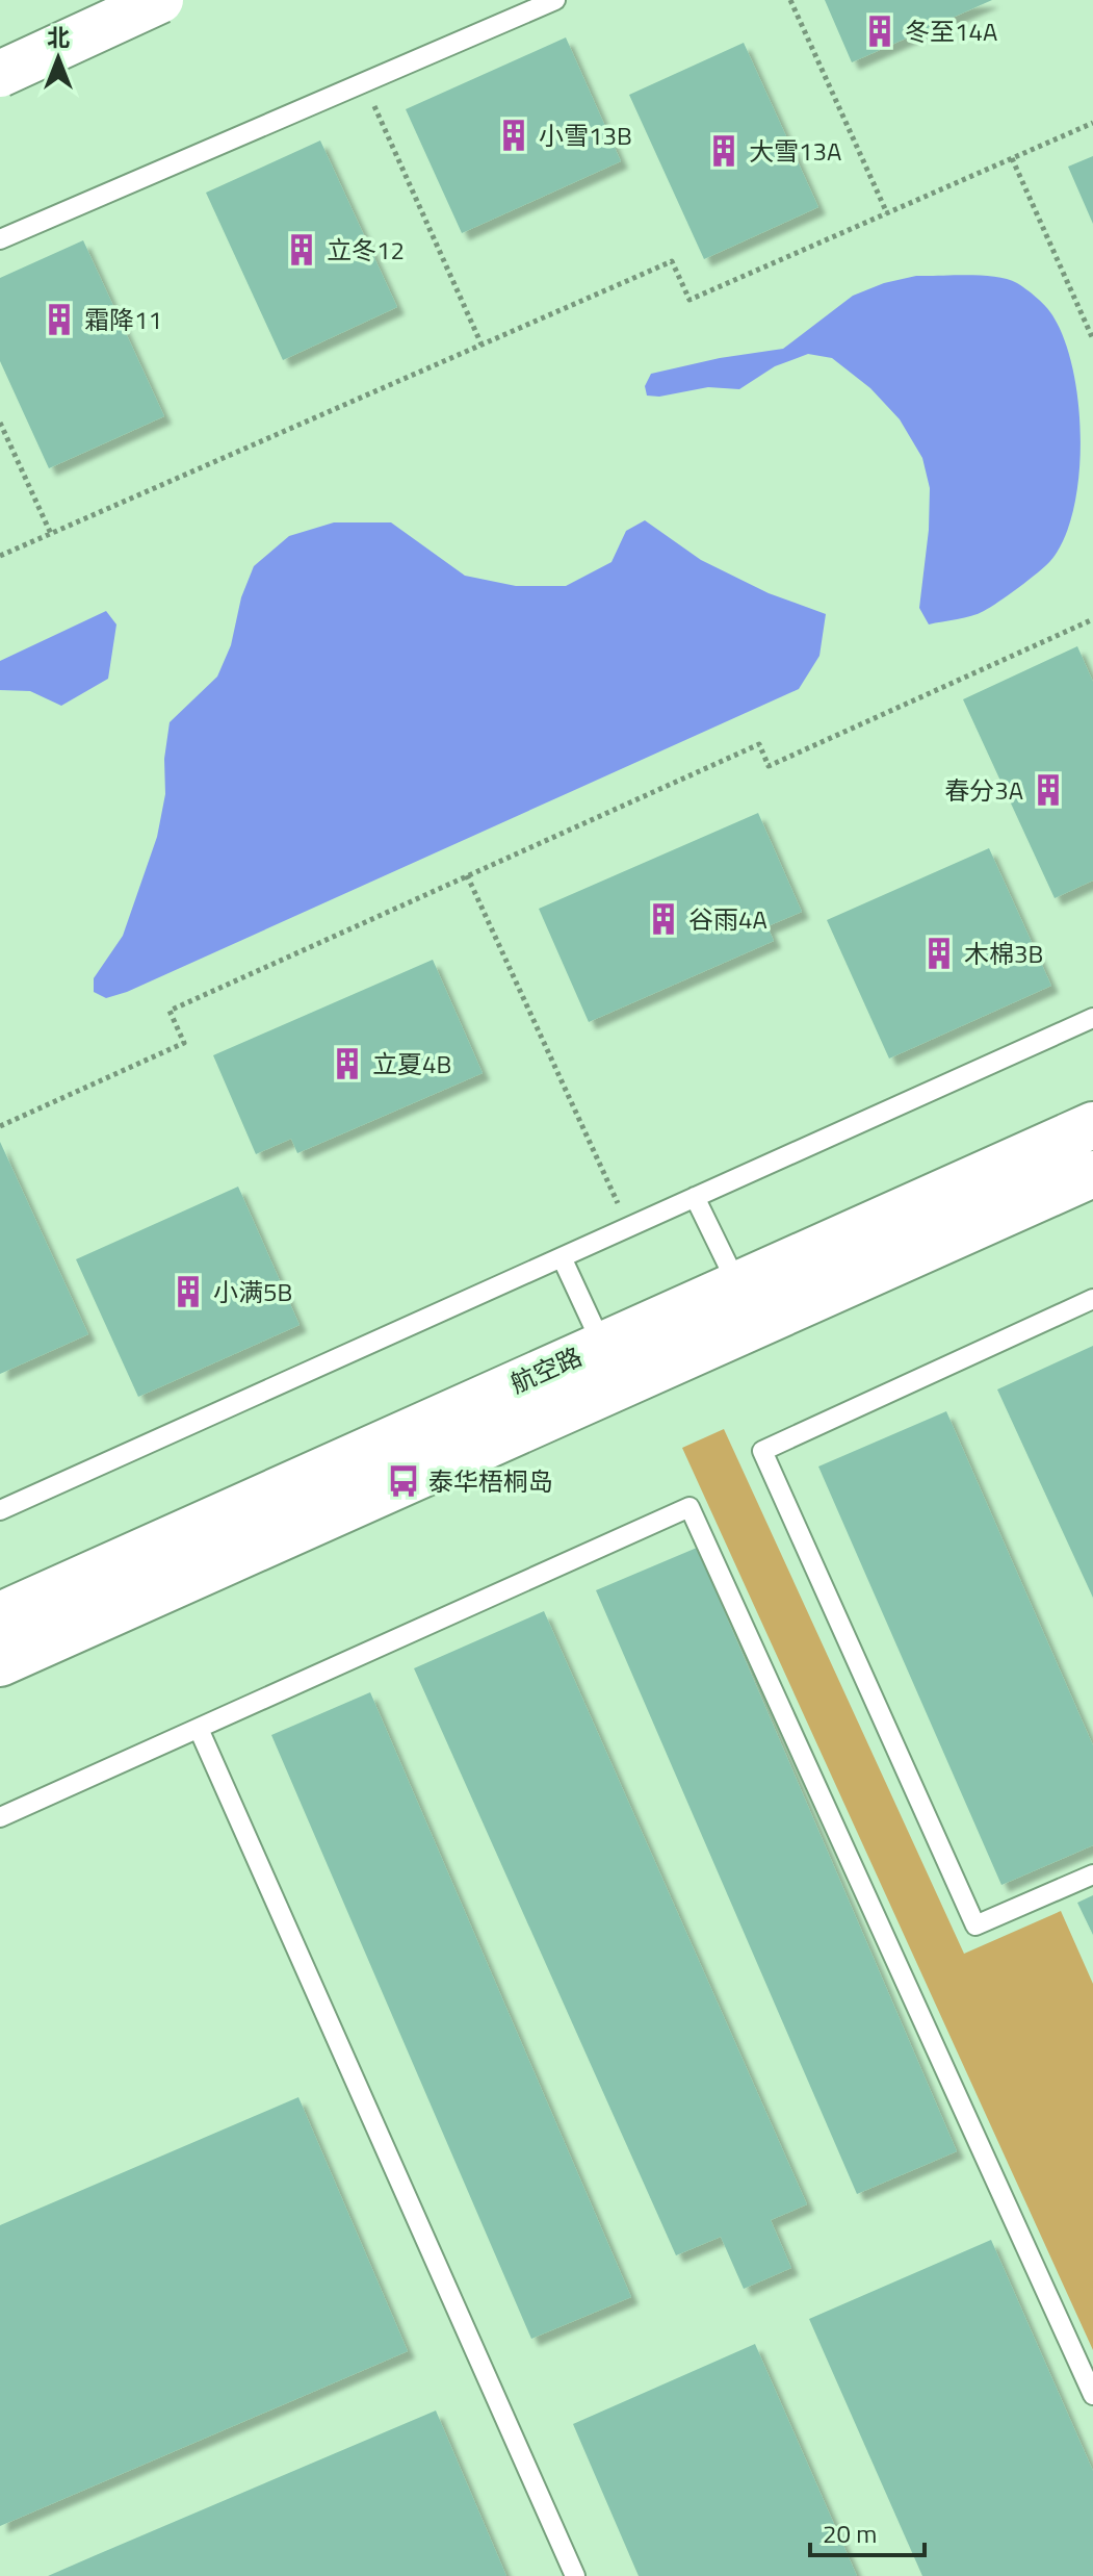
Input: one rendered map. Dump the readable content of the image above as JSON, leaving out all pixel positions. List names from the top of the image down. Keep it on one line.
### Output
{"streets":{"main road":["航空路"]},"places":{"building":["冬至14A","小雪13B","大雪13A","立冬12","霜降11","春分3A","谷雨4A","木棉3B","立夏4B","小满5B"],"bus stop":["泰华梧桐岛"]},"scale_bar":"20 m","north":"top"}
